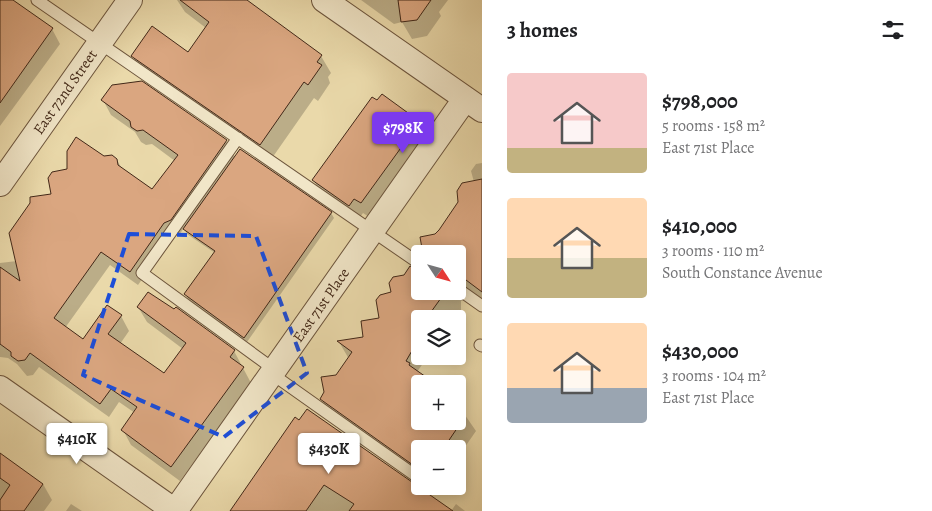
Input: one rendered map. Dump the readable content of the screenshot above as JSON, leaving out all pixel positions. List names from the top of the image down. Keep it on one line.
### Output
{"streets":{"street":["East 72nd Street","East 71st Place"]},"north":"bottom right","page":{"heading":"3 homes","list":[{"name":"$798,000","note":"5 rooms · 158 m² · East 71st Place"},{"name":"$410,000","note":"3 rooms · 110 m² · South Constance Avenue"},{"name":"$430,000","note":"3 rooms · 104 m² · East 71st Place"}],"price":["$798K","$410K","$430K"],"map_buttons":["+","−"]}}
